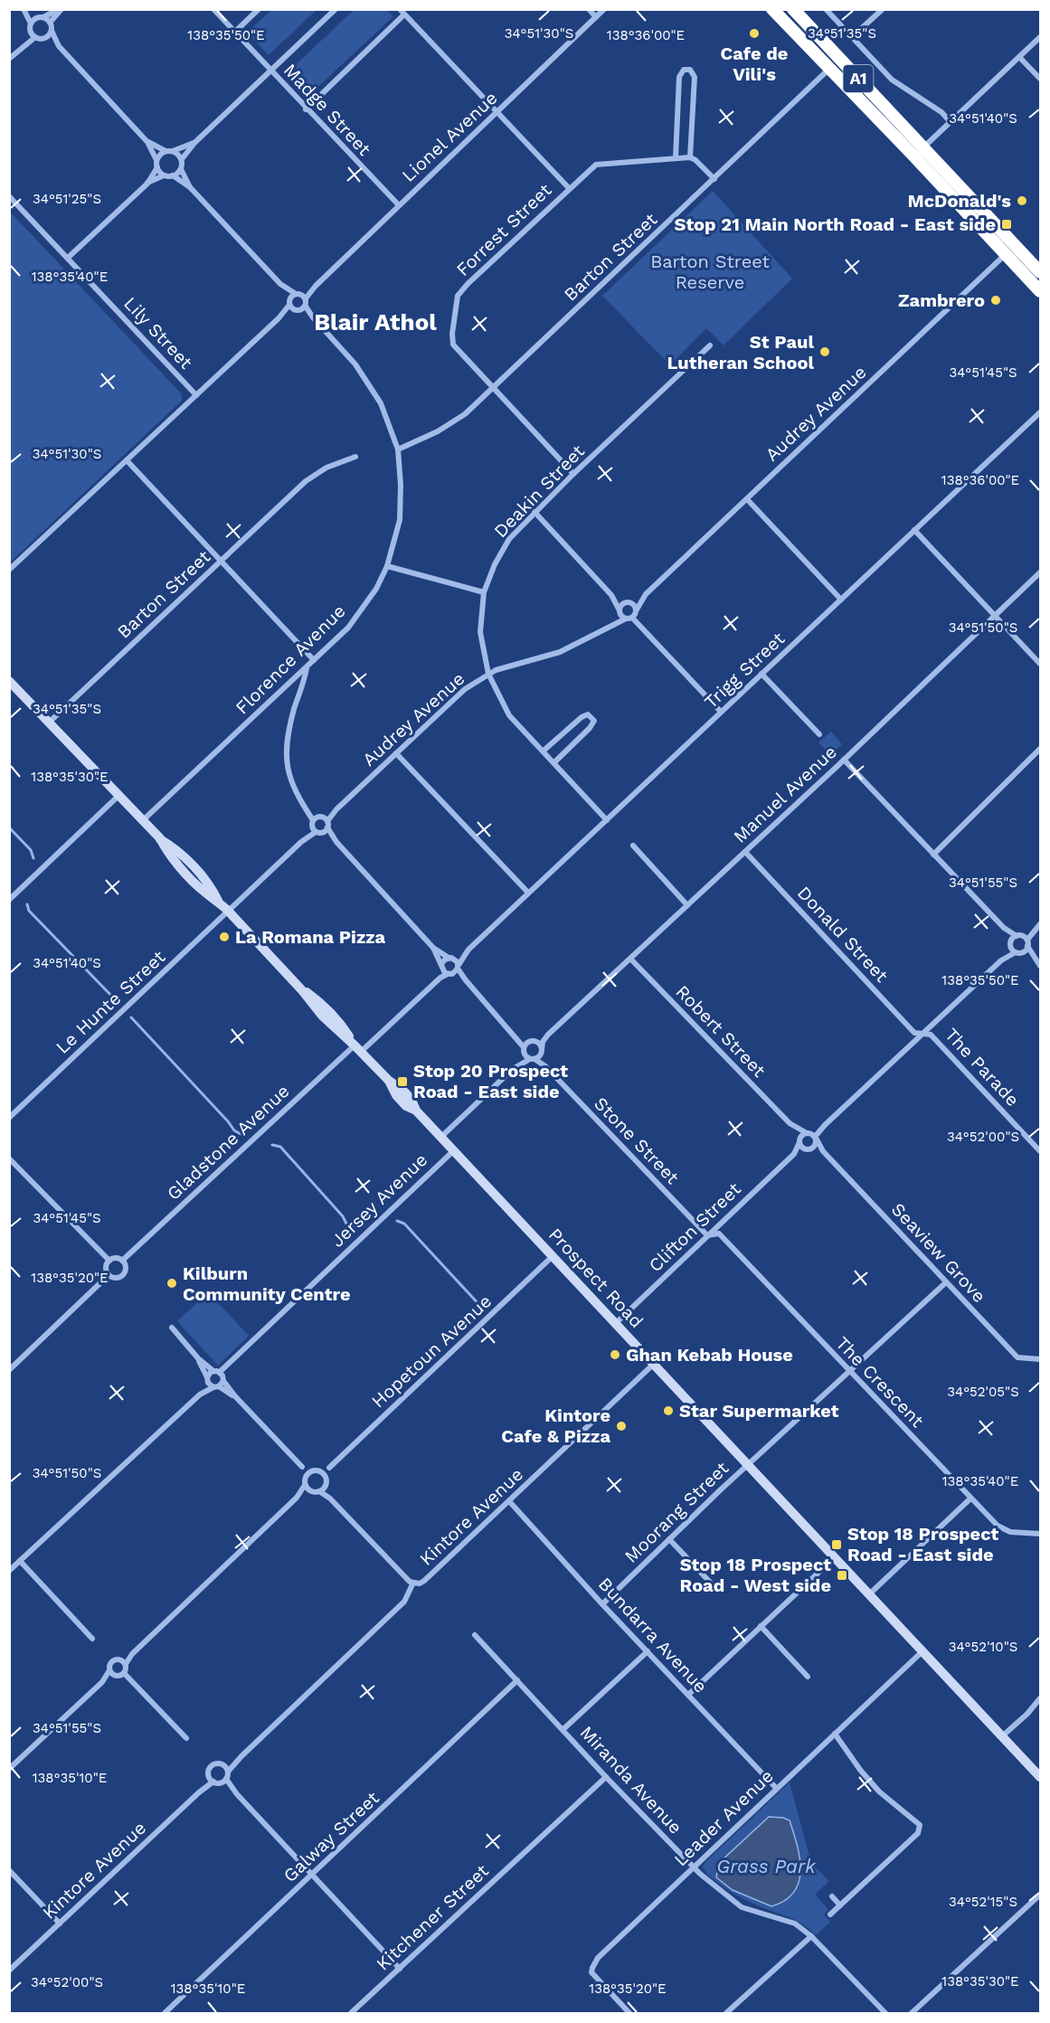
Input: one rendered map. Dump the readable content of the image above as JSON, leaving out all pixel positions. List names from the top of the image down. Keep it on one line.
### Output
{"streets":{"highway":["A1"],"main road":["Prospect Road"],"street":["Madge Street","Lionel Avenue","Forrest Street","Barton Street","Lily Street","Audrey Avenue","Deakin Street","Florence Avenue","Trigg Street","Manuel Avenue","Donald Street","Le Hunte Street","Robert Street","The Parade","Stone Street","Gladstone Avenue","Jersey Avenue","Clifton Street","Seaview Grove","Hopetoun Avenue","The Crescent","Moorang Street","Kintore Avenue","Bundarra Avenue","Miranda Avenue","Leader Avenue","Galway Street","Kitchener Street"]},"crossings":[["A1","Barton Street"],["A1","Audrey Avenue"],["Madge Street","Lionel Avenue"],["Lionel Avenue","Florence Avenue"],["Forrest Street","Barton Street"],["Forrest Street","Deakin Street"],["Barton Street","Florence Avenue"],["Barton Street","Prospect Road"],["Audrey Avenue","Deakin Street"],["Deakin Street","Trigg Street"],["Florence Avenue","Prospect Road"],["Manuel Avenue","Donald Street"],["Manuel Avenue","Robert Street"],["Manuel Avenue","Stone Street"],["Donald Street","The Parade"],["Le Hunte Street","Prospect Road"],["Robert Street","Clifton Street"],["Robert Street","Seaview Grove"],["Stone Street","Clifton Street"],["Stone Street","The Crescent"],["Gladstone Avenue","Prospect Road"],["Jersey Avenue","Prospect Road"],["Clifton Street","Prospect Road"],["Clifton Street","The Crescent"],["Seaview Grove","Moorang Street"],["Prospect Road","Hopetoun Avenue"],["Prospect Road","Moorang Street"],["Prospect Road","Kintore Avenue"],["Prospect Road","Leader Avenue"],["The Crescent","Moorang Street"],["Moorang Street","Bundarra Avenue"],["Kintore Avenue","Bundarra Avenue"],["Bundarra Avenue","Leader Avenue"],["Miranda Avenue","Leader Avenue"],["Miranda Avenue","Galway Street"],["Miranda Avenue","Kitchener Street"]],"districts":["Blair Athol"],"water":["Grass Park"],"parks":["Barton Street Reserve"],"places":{"other":["Cafe de Vili's","McDonald's","Zambrero","St Paul Lutheran School","La Romana Pizza","Kilburn Community Centre","Ghan Kebab House","Star Supermarket","Kintore Cafe & Pizza"],"transit":["Stop 21 Main North Road - East side","Stop 20 Prospect Road - East side","Stop 18 Prospect Road - East side","Stop 18 Prospect Road - West side"]},"coordinates":["34°51'30\"S","34°51'35\"S","138°35'50\"E","138°36'00\"E","34°51'40\"S","34°51'25\"S","138°35'40\"E","34°51'45\"S","34°51'50\"S","138°35'30\"E","34°51'55\"S","34°52'00\"S","138°35'20\"E","34°52'05\"S","34°52'10\"S","138°35'10\"E","34°52'15\"S"]}
